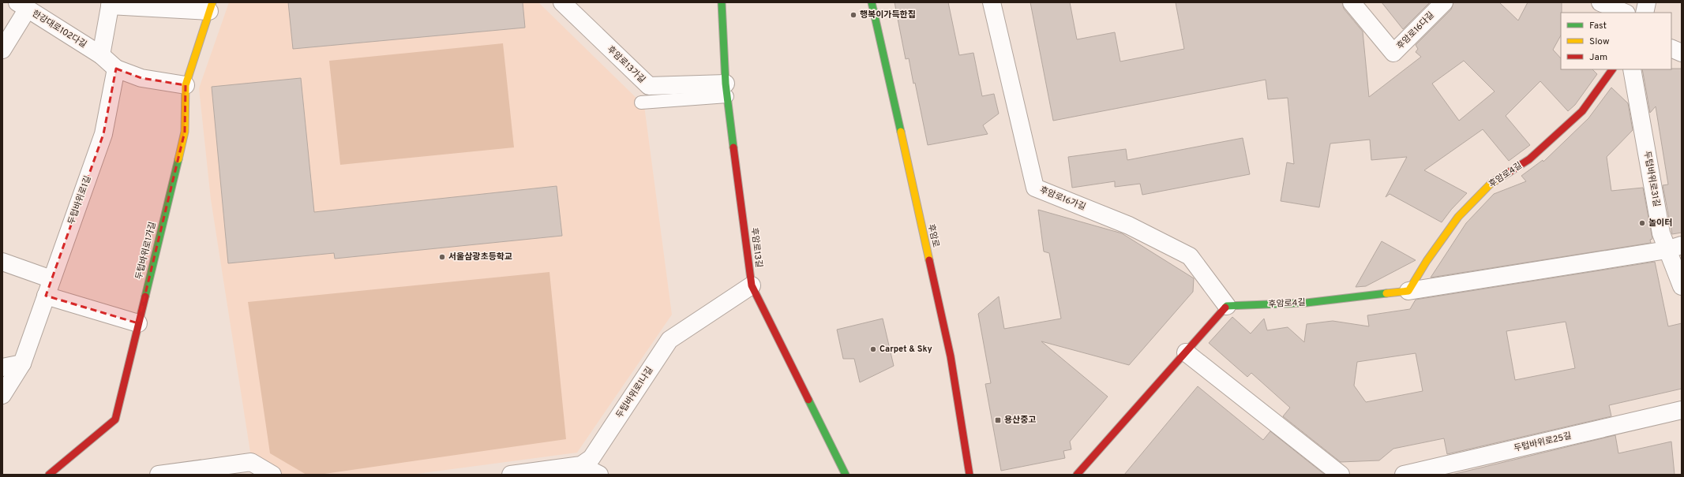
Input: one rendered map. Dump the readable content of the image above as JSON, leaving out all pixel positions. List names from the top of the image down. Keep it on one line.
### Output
{"streets":{"street":["한강대로102다길","후암로16다길","후암로13가길","후암로4길","두텁바위로31길","후암로16가길","두텁바위로1길","후암로","후암로13길","두텁바위로1가길","두텁바위로1나길","두텁바위로25길"]},"crossings":[["후암로13가길","후암로13길"],["후암로4길","두텁바위로31길"],["후암로4길","후암로16가길"],["후암로13길","두텁바위로1나길"]],"places":{"other":["행복이가득한집","놀이터","서울삼광초등학교","Carpet & Sky"],"transit":["용산중고"]},"legend":["Fast","Slow","Jam"]}
